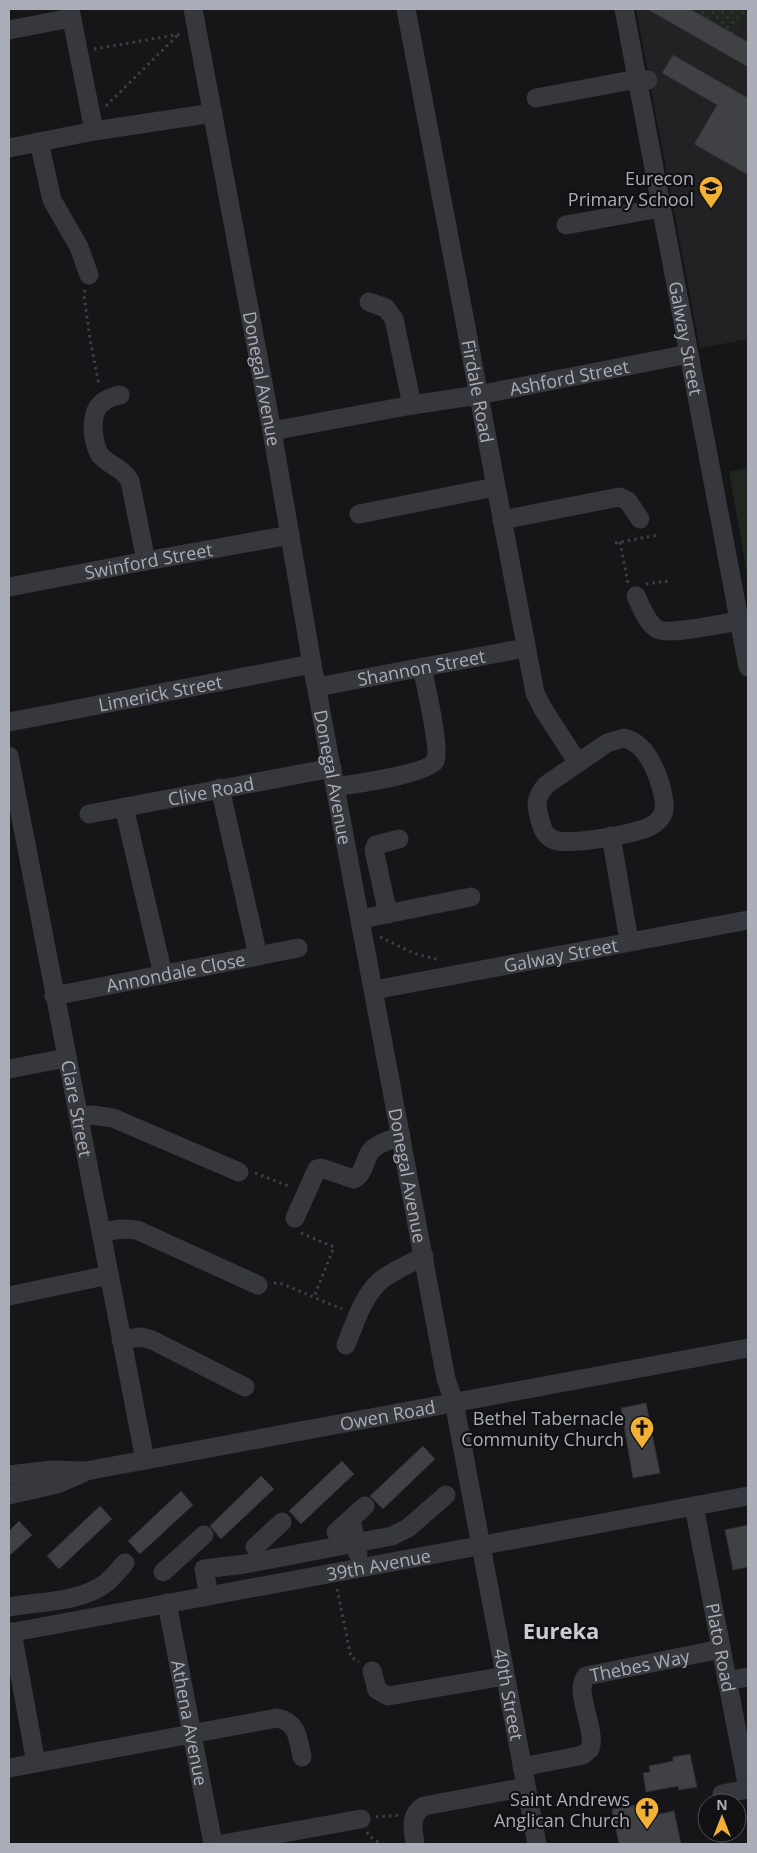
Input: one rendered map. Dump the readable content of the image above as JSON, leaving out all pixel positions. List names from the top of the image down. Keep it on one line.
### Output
{"streets":{"street":["Galway Street","Ashford Street","Donegal Avenue","Firdale Road","Swinford Street","Shannon Street","Limerick Street","Clive Road","Annondale Close","Clare Street","Owen Road","39th Avenue","Plato Road","Thebes Way","40th Street","Athena Avenue"]},"crossings":[["Galway Street","Ashford Street"],["Galway Street","Donegal Avenue"],["Ashford Street","Donegal Avenue"],["Ashford Street","Firdale Road"],["Donegal Avenue","Swinford Street"],["Donegal Avenue","Shannon Street"],["Donegal Avenue","Limerick Street"],["Donegal Avenue","Clive Road"],["Donegal Avenue","Owen Road"],["Donegal Avenue","39th Avenue"],["Donegal Avenue","40th Street"],["Firdale Road","Shannon Street"],["Annondale Close","Clare Street"],["Clare Street","Owen Road"],["39th Avenue","Plato Road"],["39th Avenue","40th Street"],["39th Avenue","Athena Avenue"],["Plato Road","Thebes Way"],["Thebes Way","40th Street"]],"districts":["Eureka"],"places":{"school or university":["Eurecon Primary School"],"church":["Bethel Tabernacle Community Church","Saint Andrews Anglican Church"]},"north":"top"}
